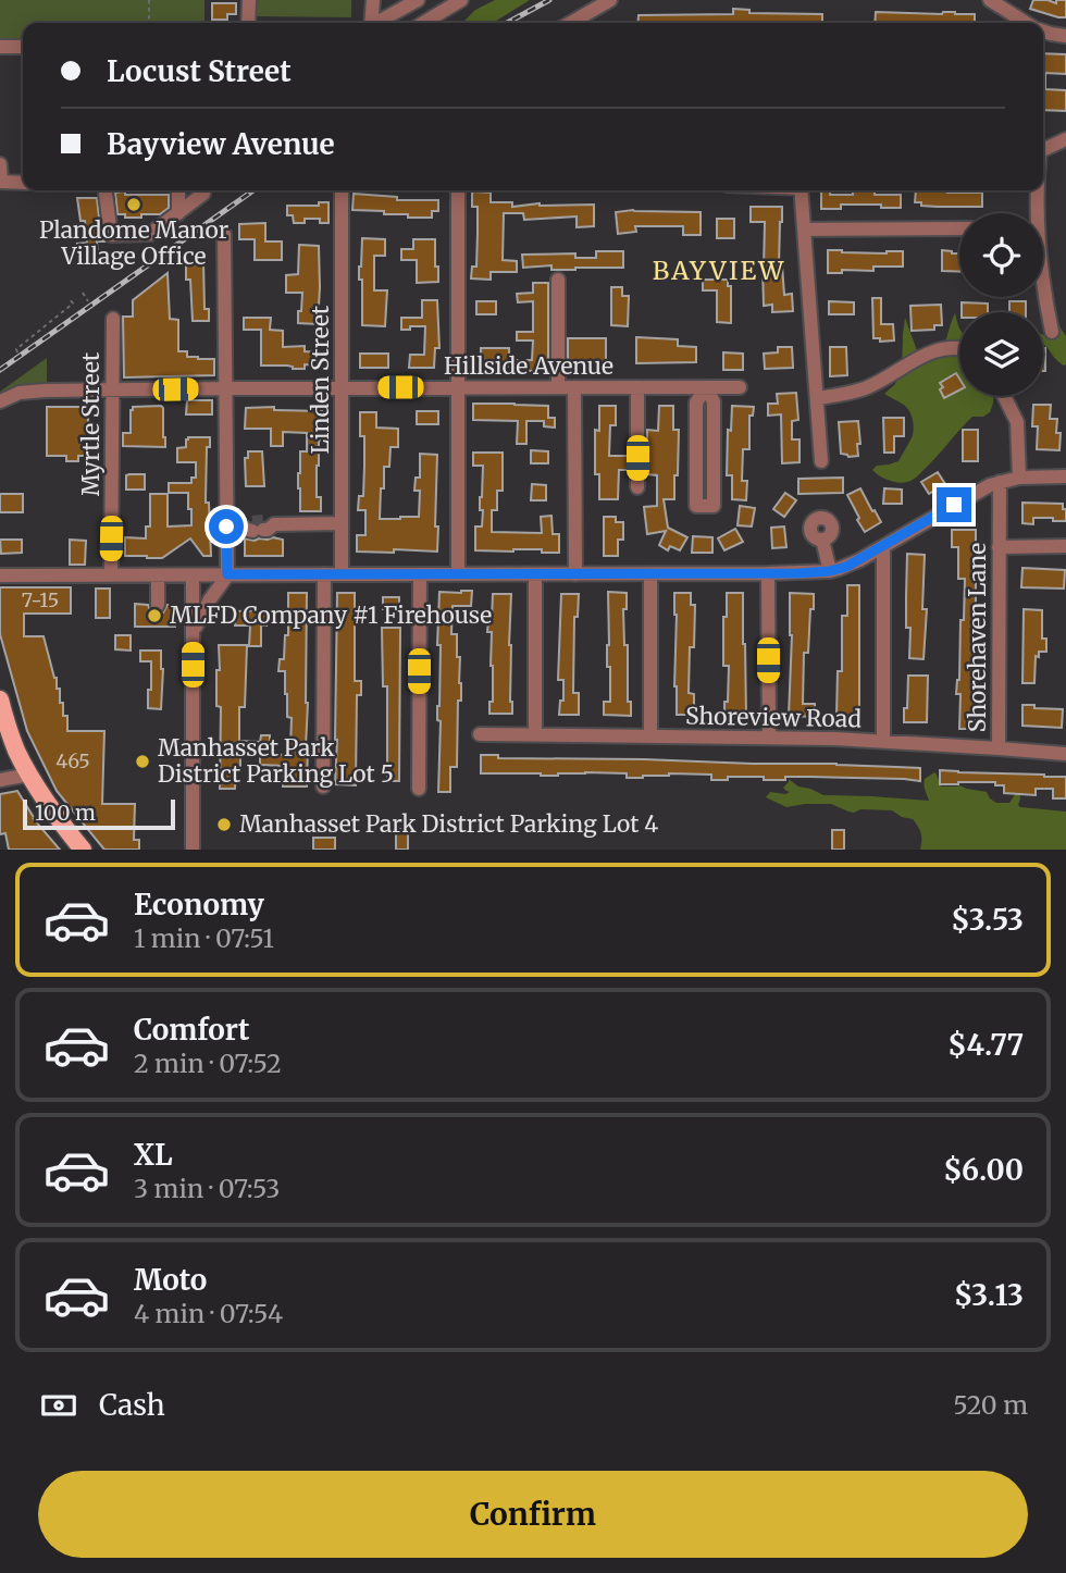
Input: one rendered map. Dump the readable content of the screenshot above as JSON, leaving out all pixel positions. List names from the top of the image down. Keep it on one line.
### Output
{"streets":{"street":["Hillside Avenue","Linden Street","Myrtle Street","Shorehaven Lane","Shoreview Road"]},"crossings":[["Hillside Avenue","Linden Street"],["Hillside Avenue","Myrtle Street"],["Shorehaven Lane","Shoreview Road"]],"districts":["BAYVIEW"],"places":["Plandome Manor Village Office","MLFD Company #1 Firehouse","Manhasset Park District Parking Lot 5","Manhasset Park District Parking Lot 4"],"house_numbers":["7-15","465"],"scale_bar":"100 m","page":{"banner":["Locust Street","Bayview Avenue"],"scale":"100 m","list":[{"name":"Economy","note":"1 min · 07:51","value":"$3.53"},{"name":"Comfort","note":"2 min · 07:52","value":"$4.77"},{"name":"XL","note":"3 min · 07:53","value":"$6.00"},{"name":"Moto","note":"4 min · 07:54","value":"$3.13"}],"pay":["Cash","520 m"],"buttons":"Confirm"}}
